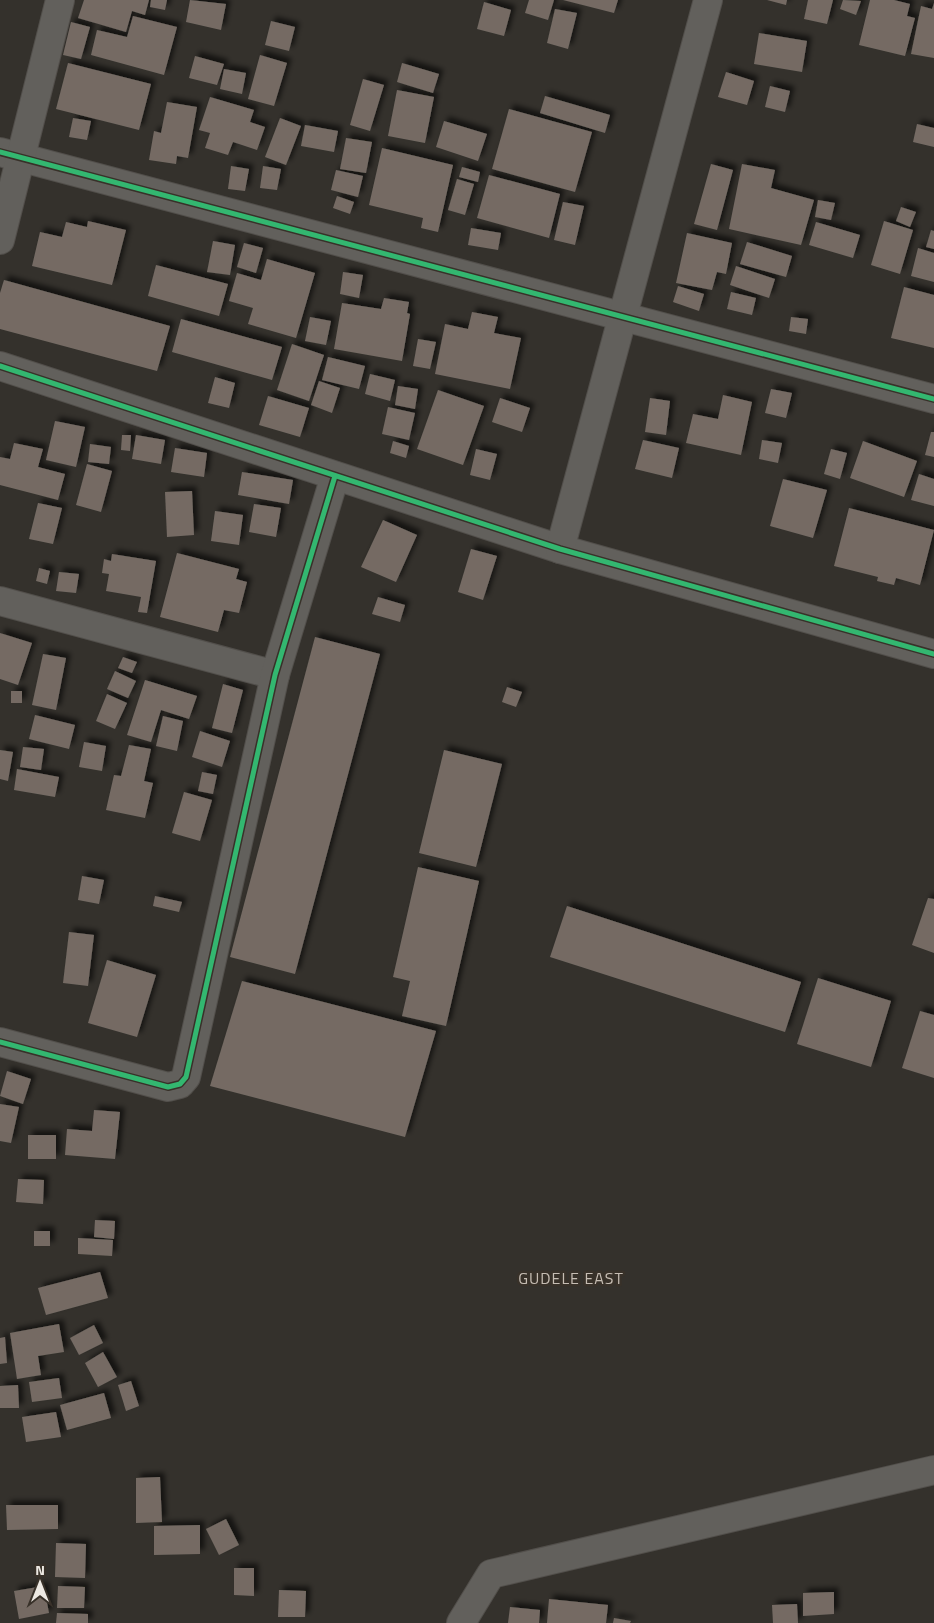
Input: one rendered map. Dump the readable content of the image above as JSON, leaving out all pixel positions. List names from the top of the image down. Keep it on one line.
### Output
{"districts":["GUDELE EAST"],"north":"top"}
